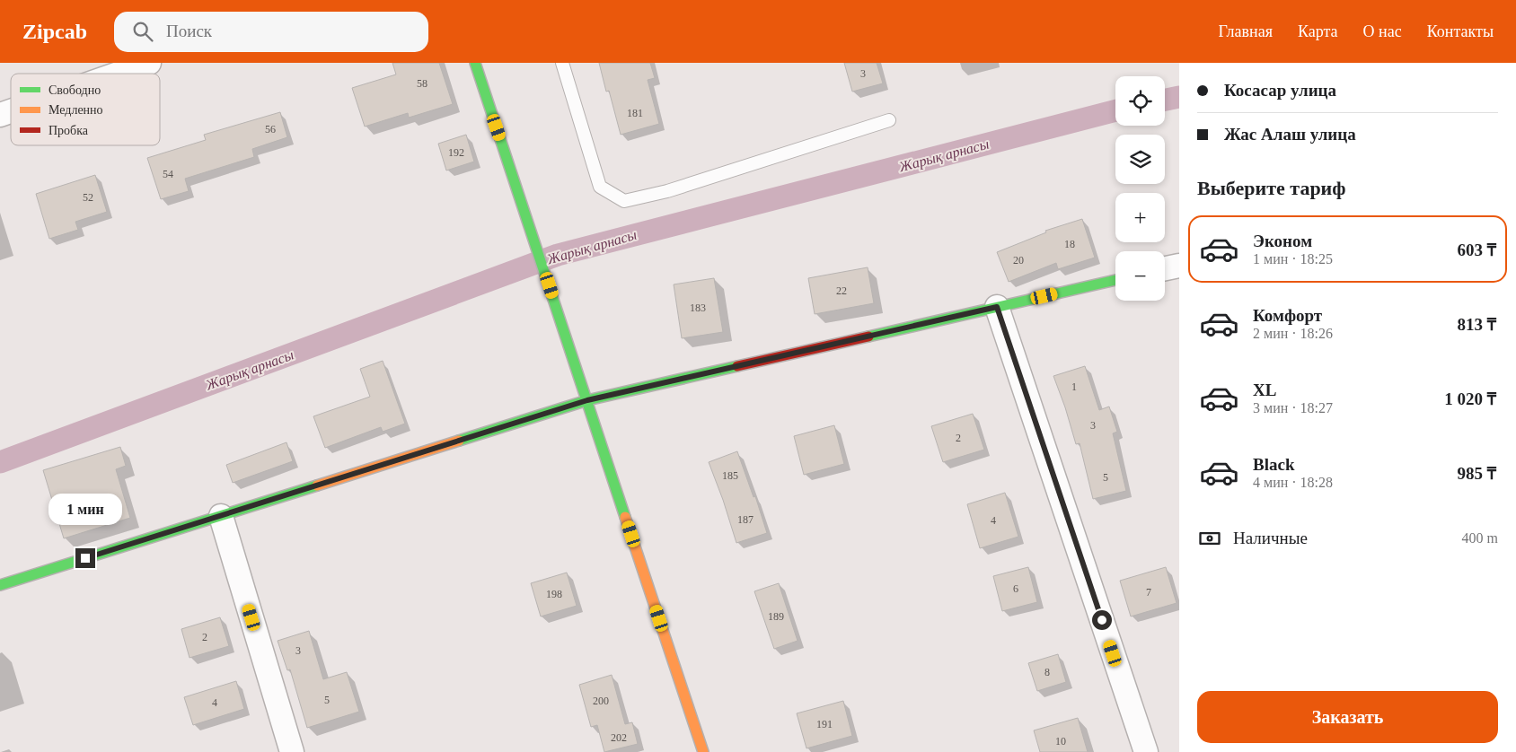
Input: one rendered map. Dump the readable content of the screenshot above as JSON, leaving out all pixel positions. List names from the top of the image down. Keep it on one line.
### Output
{"water":["Жарық арнасы"],"house_numbers":["3","58","181","56","192","54","52","18","20","22","183","1","3","2","185","5","187","4","6","7","198","189","2","3","8","5","200","4","191","202","10"],"legend":["Свободно","Медленно","Пробка"],"page":{"header":"Zipcab","search":"Поиск","nav":["Главная","Карта","О нас","Контакты"],"banner":["Косасар улица","Жас Алаш улица"],"map_buttons":["+","−"],"heading":"Выберите тариф","list":[{"name":"Эконом","note":"1 мин · 18:25","value":"603 ₸"},{"name":"Комфорт","note":"2 мин · 18:26","value":"813 ₸"},{"name":"XL","note":"3 мин · 18:27","value":"1 020 ₸"},{"name":"Black","note":"4 мин · 18:28","value":"985 ₸"}],"bubble":"1 мин","pay":["Наличные","400 m"],"buttons":"Заказать"}}
